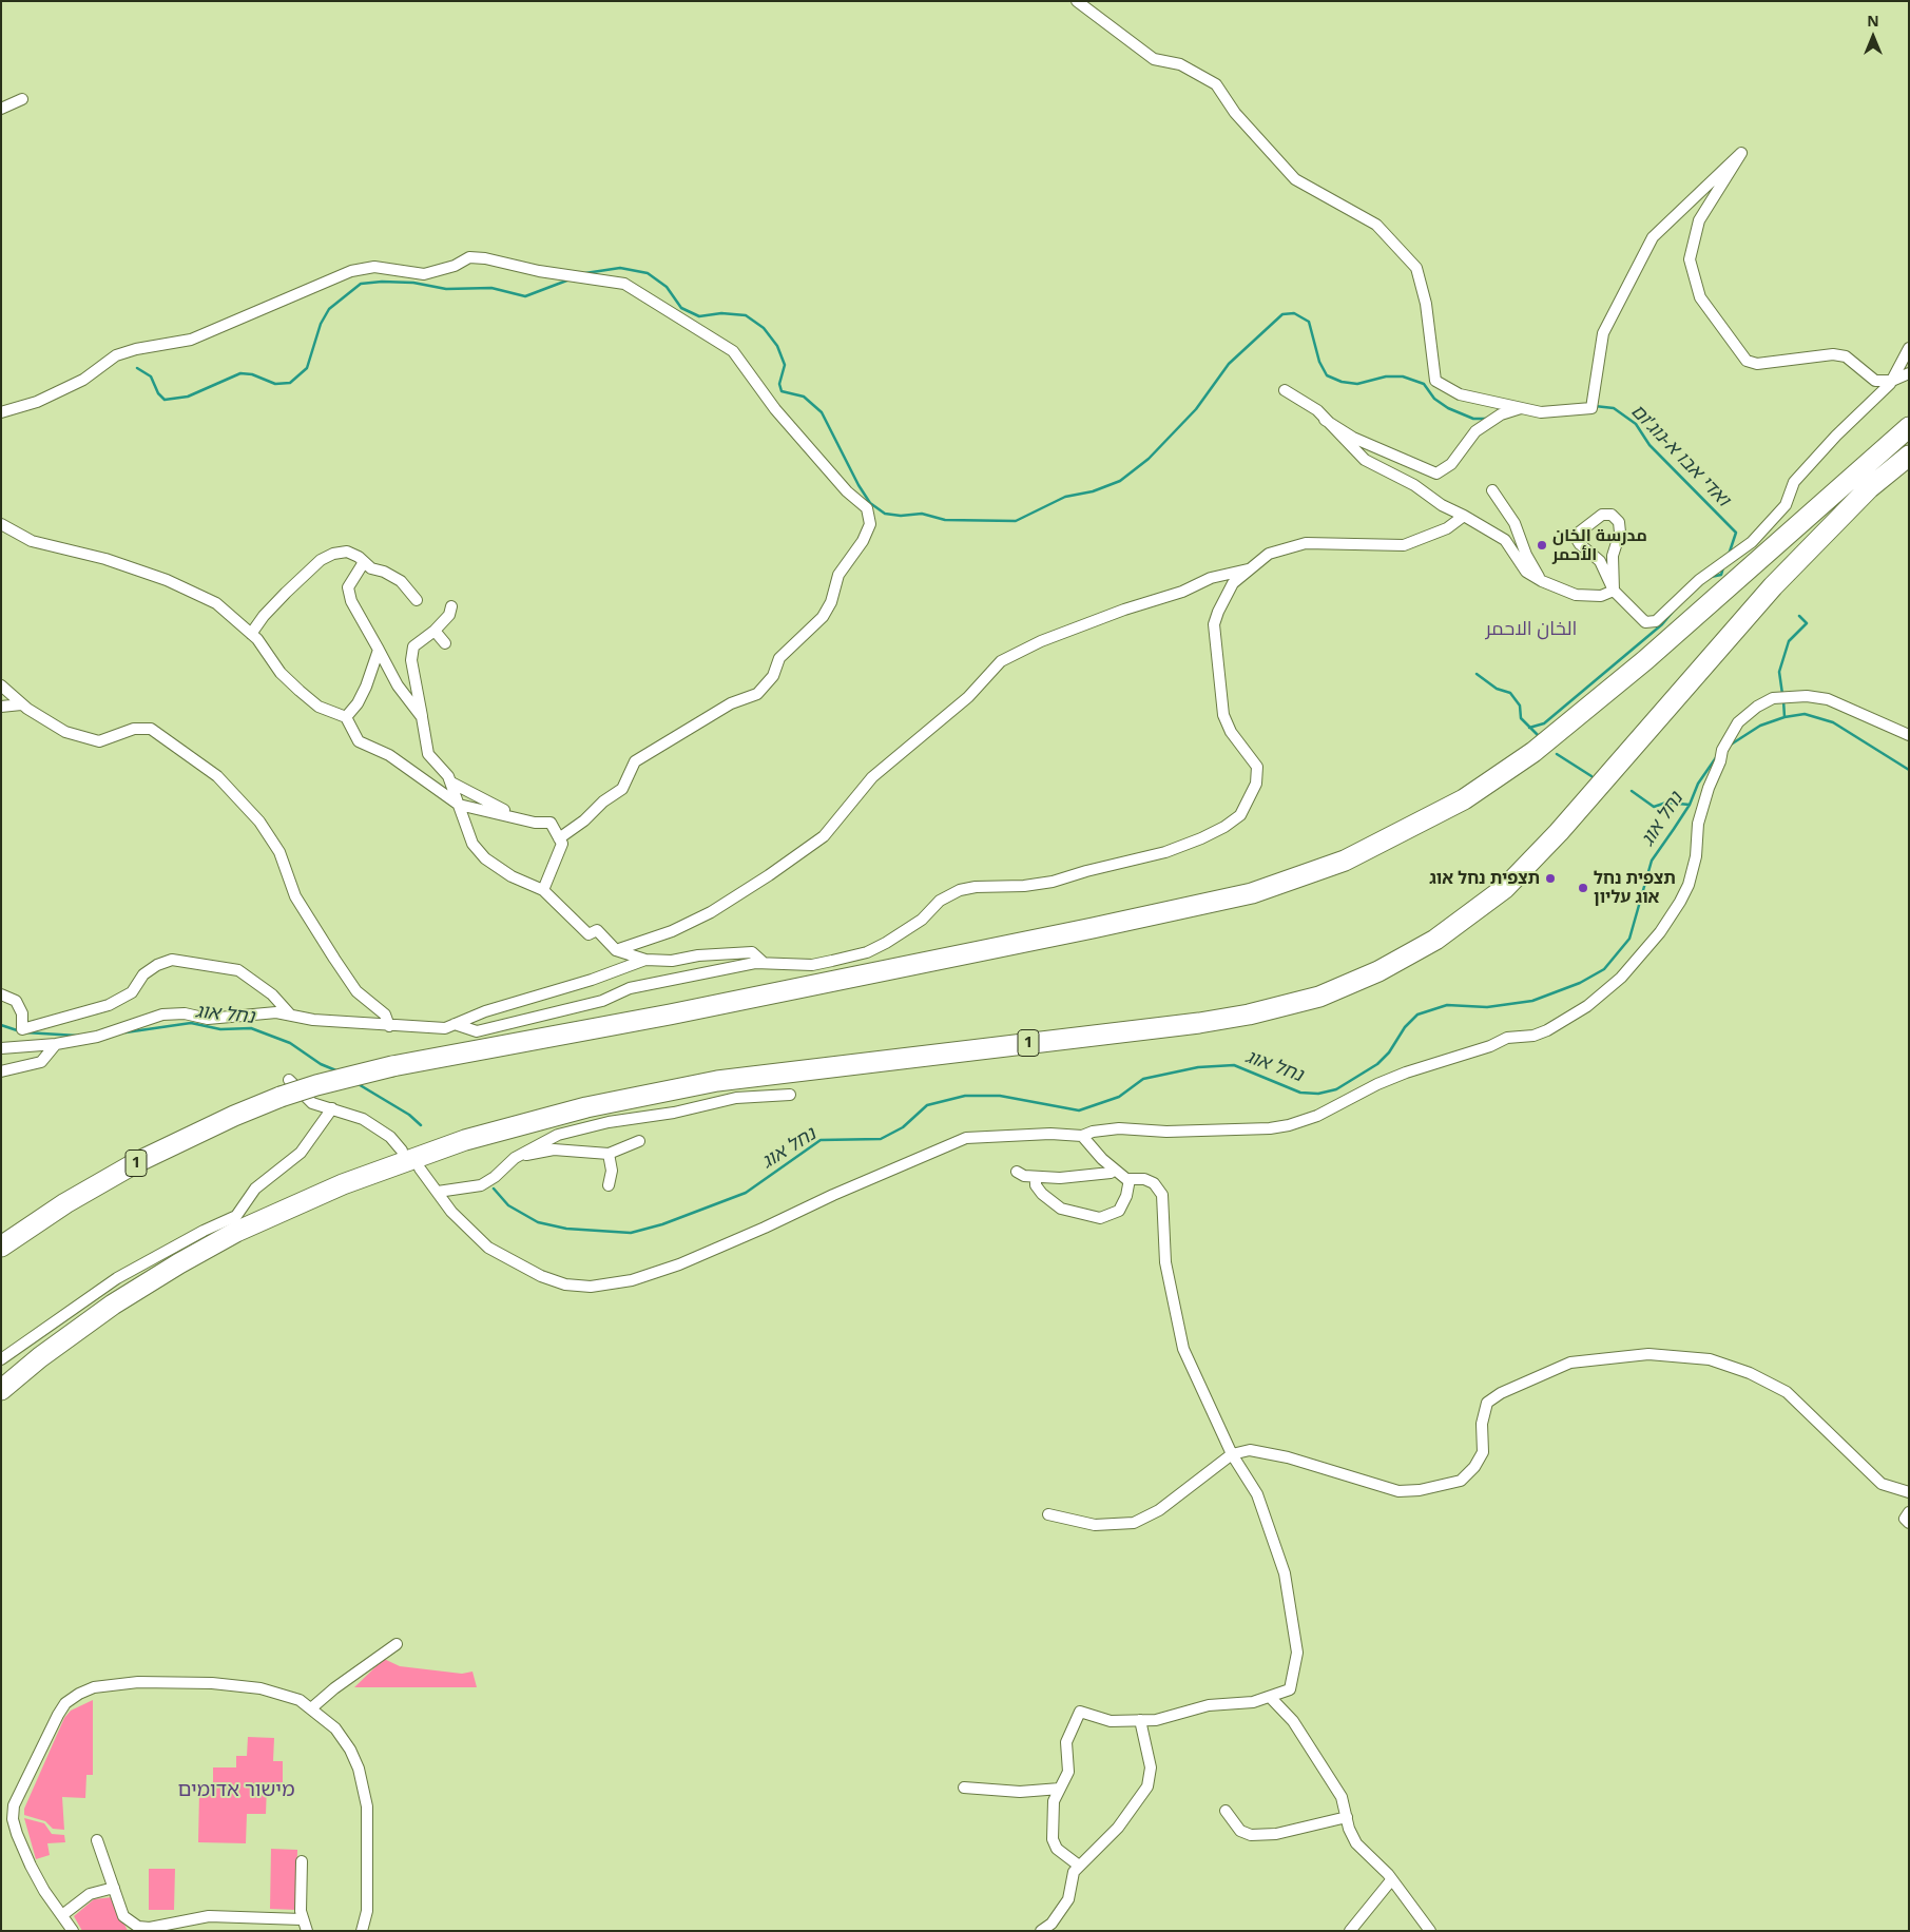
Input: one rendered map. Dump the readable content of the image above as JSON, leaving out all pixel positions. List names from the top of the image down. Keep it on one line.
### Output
{"streets":{"highway":["1"]},"districts":["الخان الاحمر","מישור אדומים"],"water":["ואדי אבו א-נוג'ום","נחל אוג"],"places":["مدرسة الخان الأحمر","תצפית נחל אוג","תצפית נחל אוג עליון"],"north":"top"}
